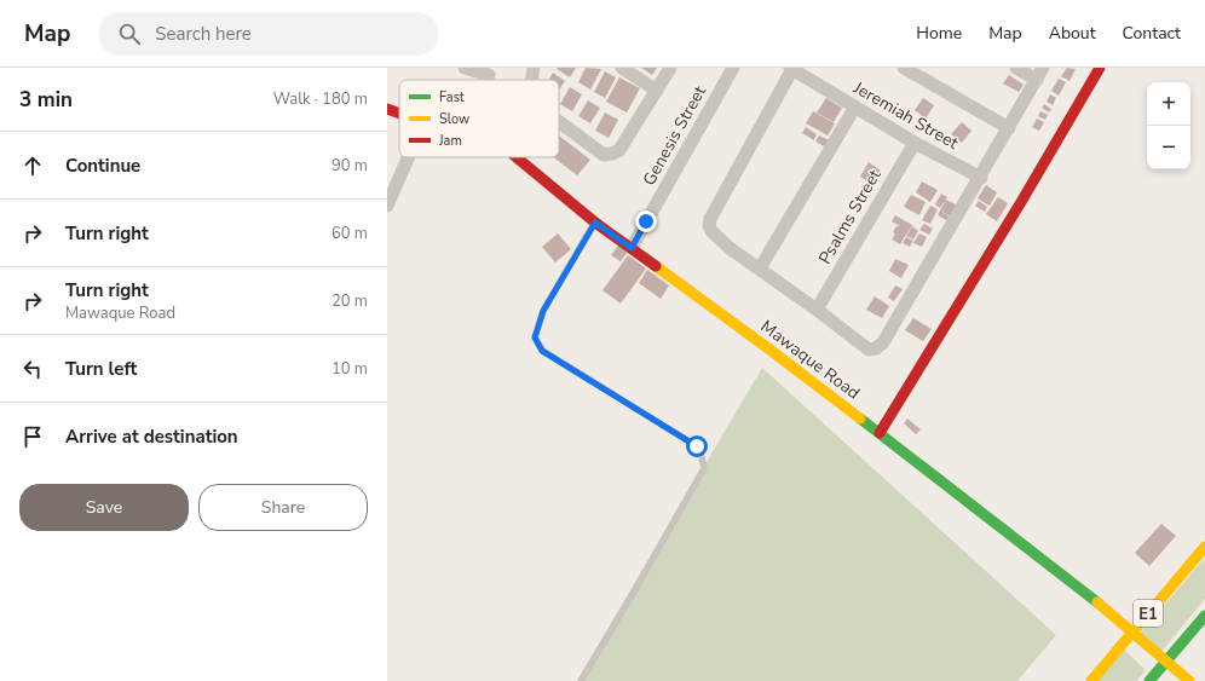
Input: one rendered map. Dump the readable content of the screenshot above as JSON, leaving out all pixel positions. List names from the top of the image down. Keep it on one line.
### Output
{"streets":{"main road":["Mawaque Road","E1"],"street":["Jeremiah Street","Genesis Street","Psalms Street"]},"crossings":[["Jeremiah Street","Psalms Street"],["Genesis Street","Mawaque Road"]],"legend":["Fast","Slow","Jam"],"page":{"header":"Map","search":"Search here","nav":["Home","Map","About","Contact"],"heading":["3 min","Walk · 180 m"],"map_buttons":["+","−"],"list":[["Continue","90 m"],["Turn right","60 m"],["Turn right","Mawaque Road","20 m"],["Turn left","10 m"],"Arrive at destination"],"buttons":["Save","Share"]}}
